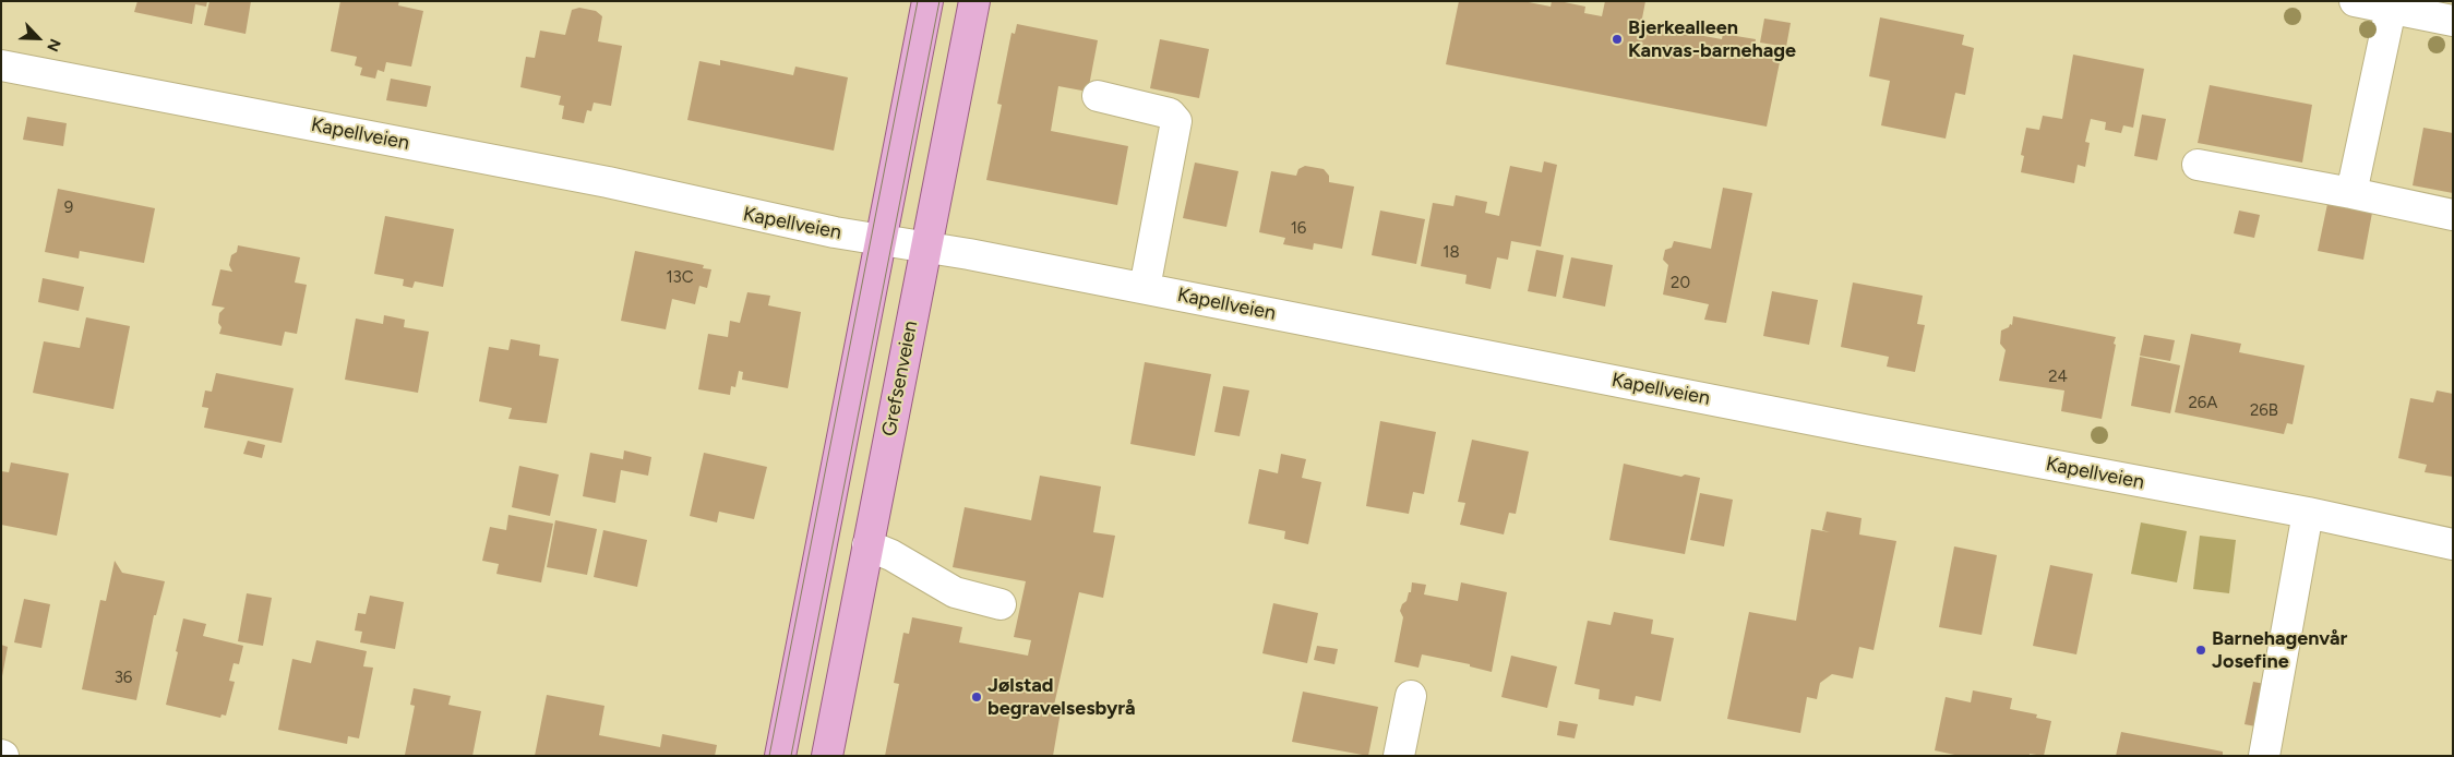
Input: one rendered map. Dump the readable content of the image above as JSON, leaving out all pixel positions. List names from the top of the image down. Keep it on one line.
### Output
{"streets":{"main road":["Grefsenveien"],"street":["Kapellveien"]},"crossings":[["Kapellveien","Grefsenveien"]],"places":["Bjerkealleen Kanvas-barnehage","Barnehagenvår Josefine","Jølstad begravelsesbyrå"],"house_numbers":["9","16","18","13C","20","24","26A","26B","36"],"north":"bottom right"}
